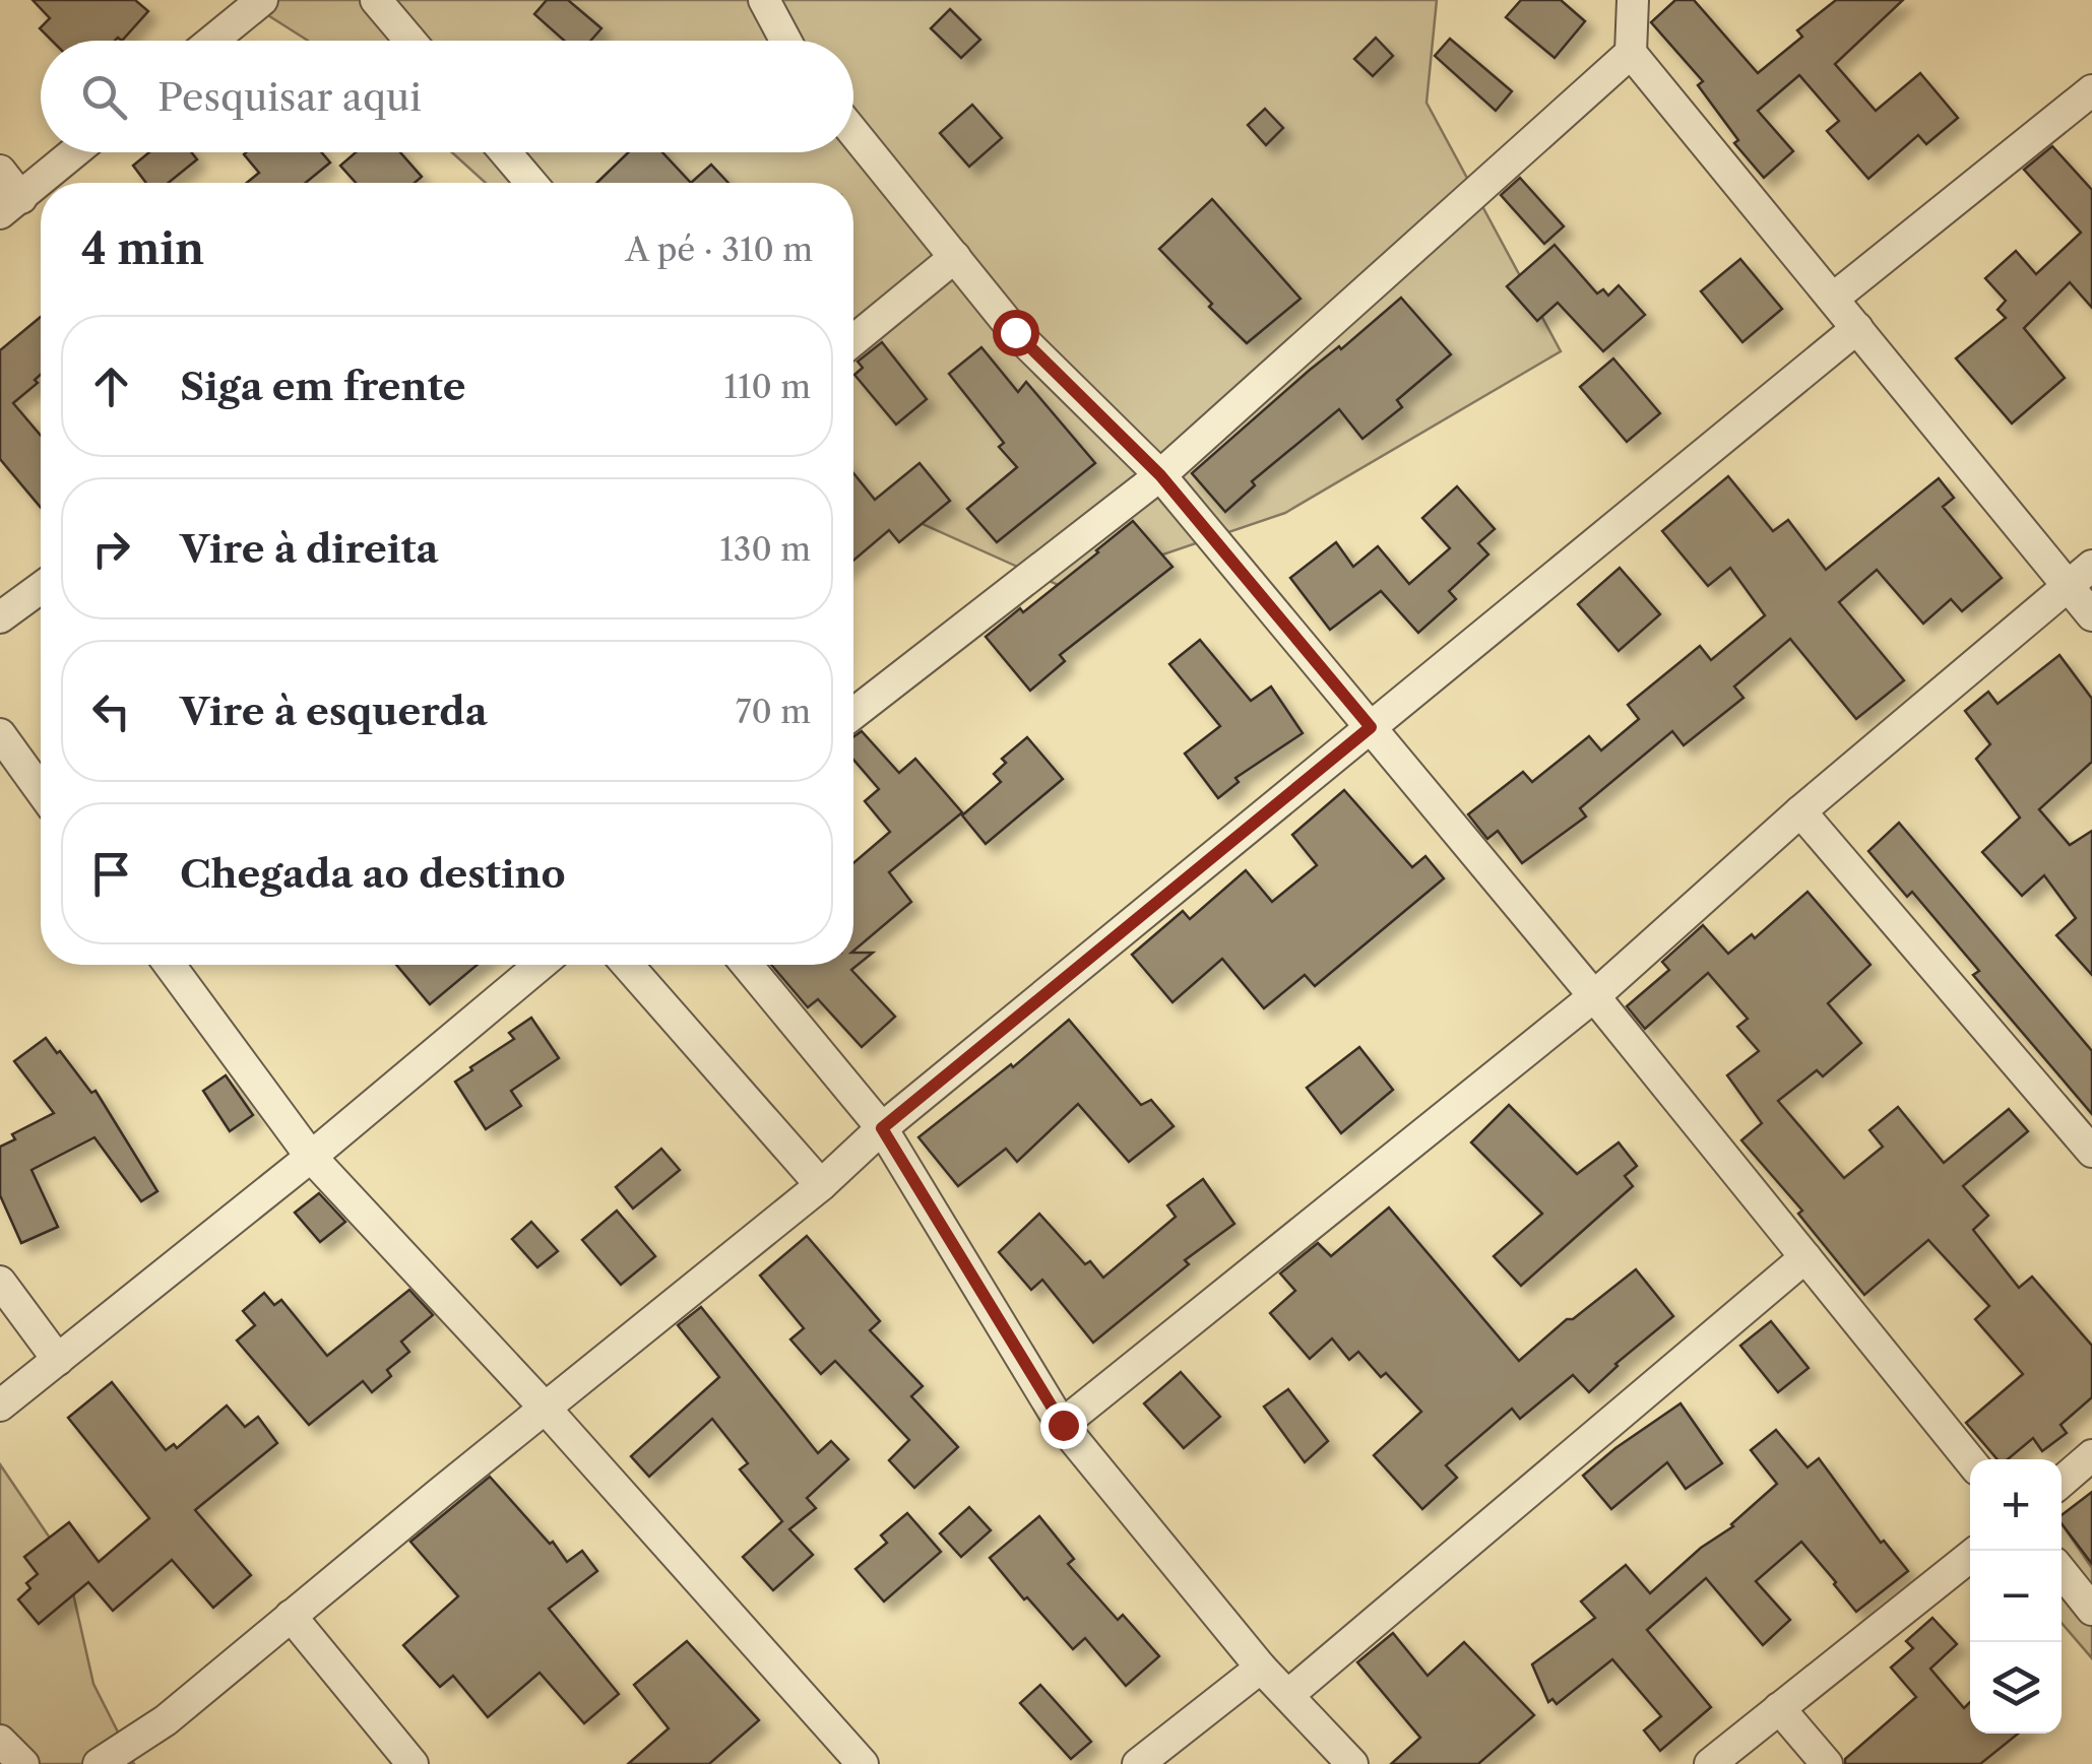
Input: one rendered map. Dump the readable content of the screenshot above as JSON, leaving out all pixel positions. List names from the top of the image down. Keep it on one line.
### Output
{"page":{"search":"Pesquisar aqui","heading":["4 min","A pé · 310 m"],"list":[["Siga em frente","110 m"],["Vire à direita","130 m"],["Vire à esquerda","70 m"],"Chegada ao destino"],"map_buttons":["+","−"]}}
